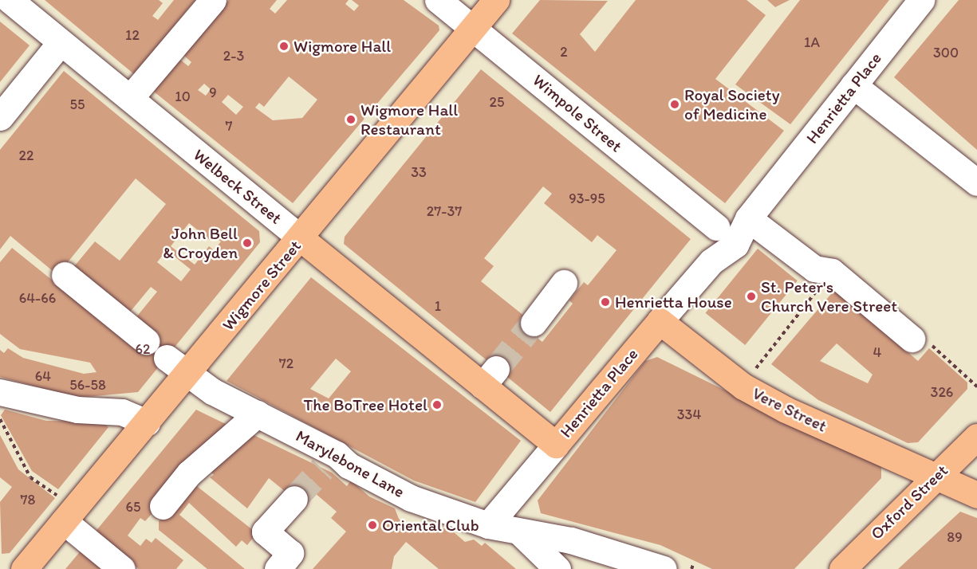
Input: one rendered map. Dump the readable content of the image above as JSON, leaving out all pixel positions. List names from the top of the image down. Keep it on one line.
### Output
{"streets":{"main road":["Henrietta Place","Welbeck Street","Wigmore Street","Vere Street","Oxford Street"],"street":["Wimpole Street","Marylebone Lane"]},"crossings":[["Henrietta Place","Welbeck Street"],["Henrietta Place","Vere Street"],["Henrietta Place","Marylebone Lane"],["Wimpole Street","Wigmore Street"],["Welbeck Street","Wigmore Street"],["Wigmore Street","Marylebone Lane"],["Vere Street","Oxford Street"]],"places":["Wigmore Hall","Royal Society of Medicine","Wigmore Hall Restaurant","John Bell & Croyden","St. Peter's Church Vere Street","Henrietta House","The BoTree Hotel","Oriental Club"],"house_numbers":["12","1A","2","300","2-3","9","10","25","55","7","22","33","93-95","27-37","64-66","1","62","4","72","64","56-58","326","334","78","65","89"]}
